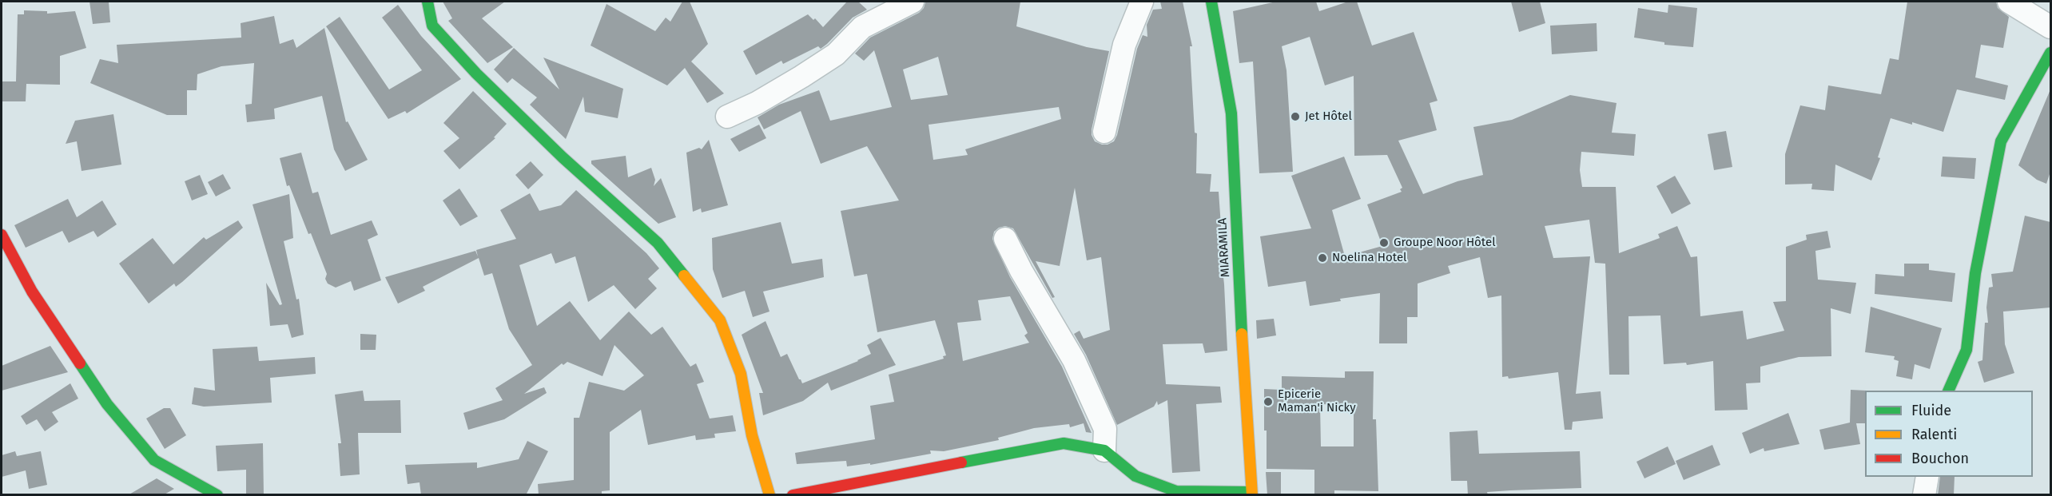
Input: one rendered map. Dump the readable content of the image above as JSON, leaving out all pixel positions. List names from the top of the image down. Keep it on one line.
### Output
{"streets":{"street":["MIARAMILA"]},"places":["Jet Hôtel","Groupe Noor Hôtel","Noelina Hotel","Epicerie Maman'i Nicky"],"legend":["Fluide","Ralenti","Bouchon"]}
